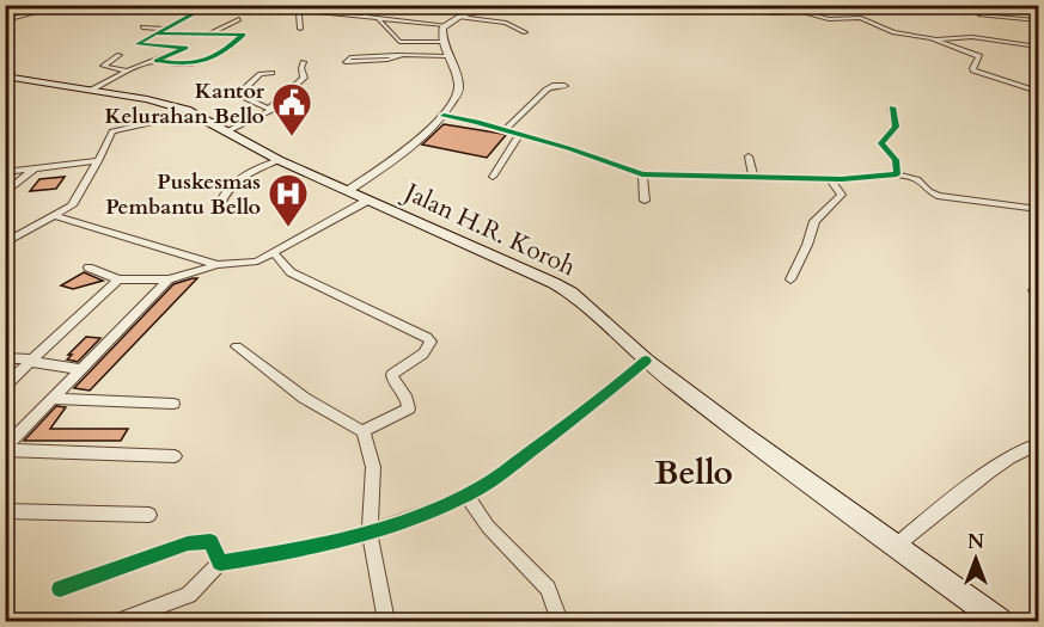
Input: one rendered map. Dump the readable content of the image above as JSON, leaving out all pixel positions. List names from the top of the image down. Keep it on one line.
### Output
{"streets":{"main road":["Jalan H.R. Koroh"]},"districts":["Bello"],"places":{"public building":["Kantor Kelurahan Bello"],"hospital":["Puskesmas Pembantu Bello"]},"north":"top"}
